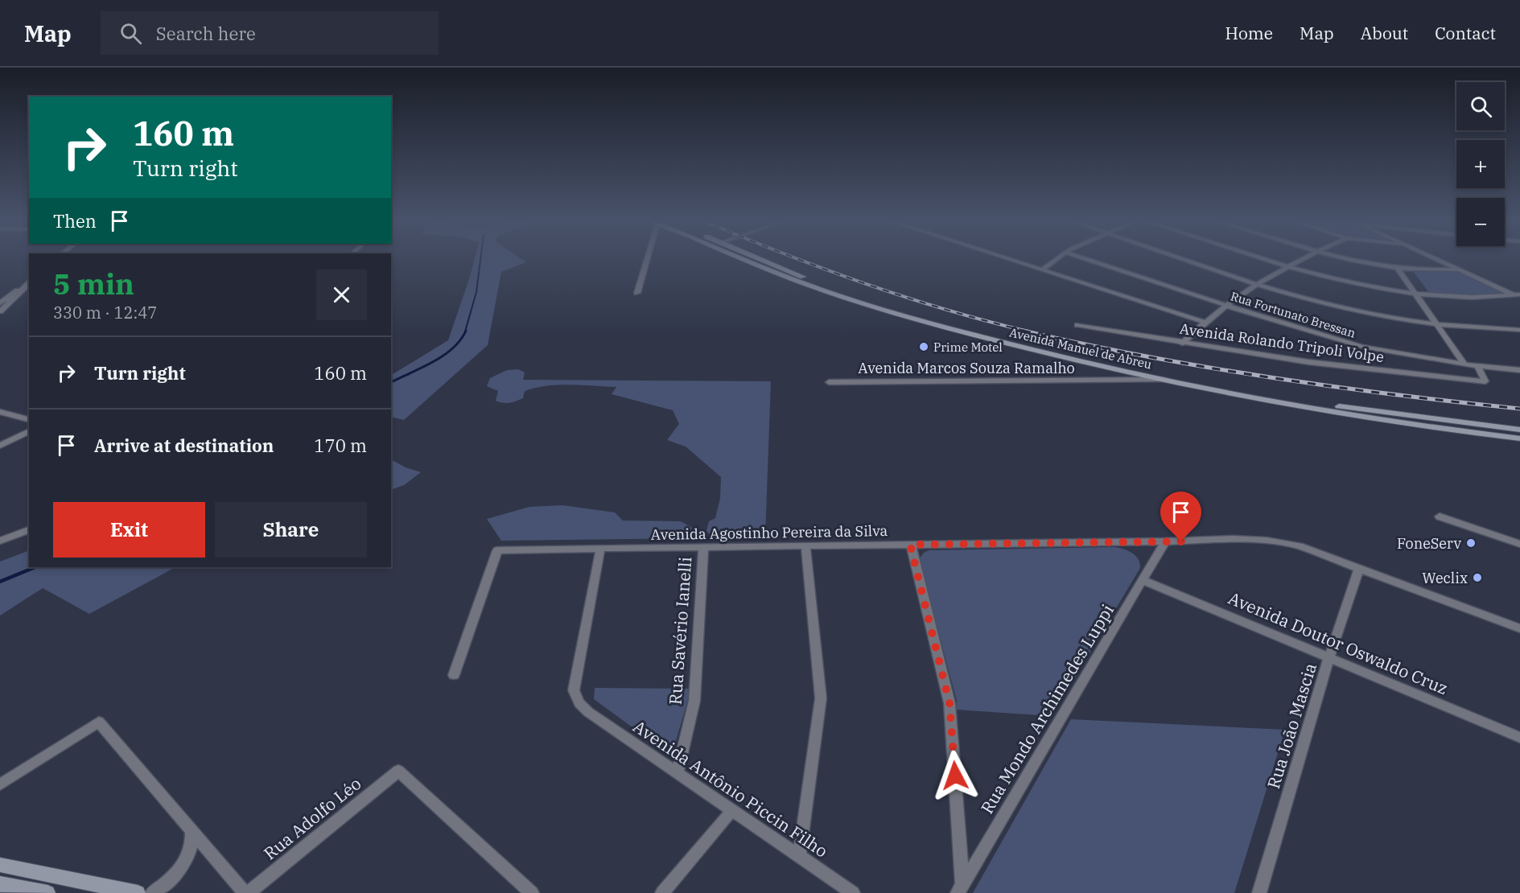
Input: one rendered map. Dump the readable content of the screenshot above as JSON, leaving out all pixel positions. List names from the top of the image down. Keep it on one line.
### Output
{"streets":{"main road":["Avenida Manuel de Abreu"],"street":["Rua Fortunato Bressan","Avenida Rolando Tripoli Volpe","Avenida Marcos Souza Ramalho","Avenida Agostinho Pereira da Silva","Rua Savério Ianelli","Avenida Doutor Oswaldo Cruz","Rua Mondo Archimedes Luppi","Rua João Mascia","Avenida Antônio Piccin Filho","Rua Adolfo Léo"]},"crossings":[["Rua Fortunato Bressan","Avenida Rolando Tripoli Volpe"],["Avenida Manuel de Abreu","Avenida Marcos Souza Ramalho"],["Avenida Agostinho Pereira da Silva","Rua Savério Ianelli"],["Avenida Agostinho Pereira da Silva","Rua Mondo Archimedes Luppi"],["Avenida Agostinho Pereira da Silva","Rua João Mascia"],["Avenida Agostinho Pereira da Silva","Avenida Antônio Piccin Filho"],["Rua Savério Ianelli","Avenida Antônio Piccin Filho"],["Avenida Doutor Oswaldo Cruz","Rua Mondo Archimedes Luppi"],["Avenida Doutor Oswaldo Cruz","Rua João Mascia"]],"places":["Prime Motel","FoneServ","Weclix"],"page":{"header":"Map","search":"Search here","nav":["Home","Map","About","Contact"],"map_buttons":["+","−"],"turn":["160 m","Turn right"],"then":"Then","heading":["5 min","330 m · 12:47"],"list":[{"name":"Turn right","value":"160 m"},{"name":"Arrive at destination","value":"170 m"}],"buttons":["Exit","Share"]}}
